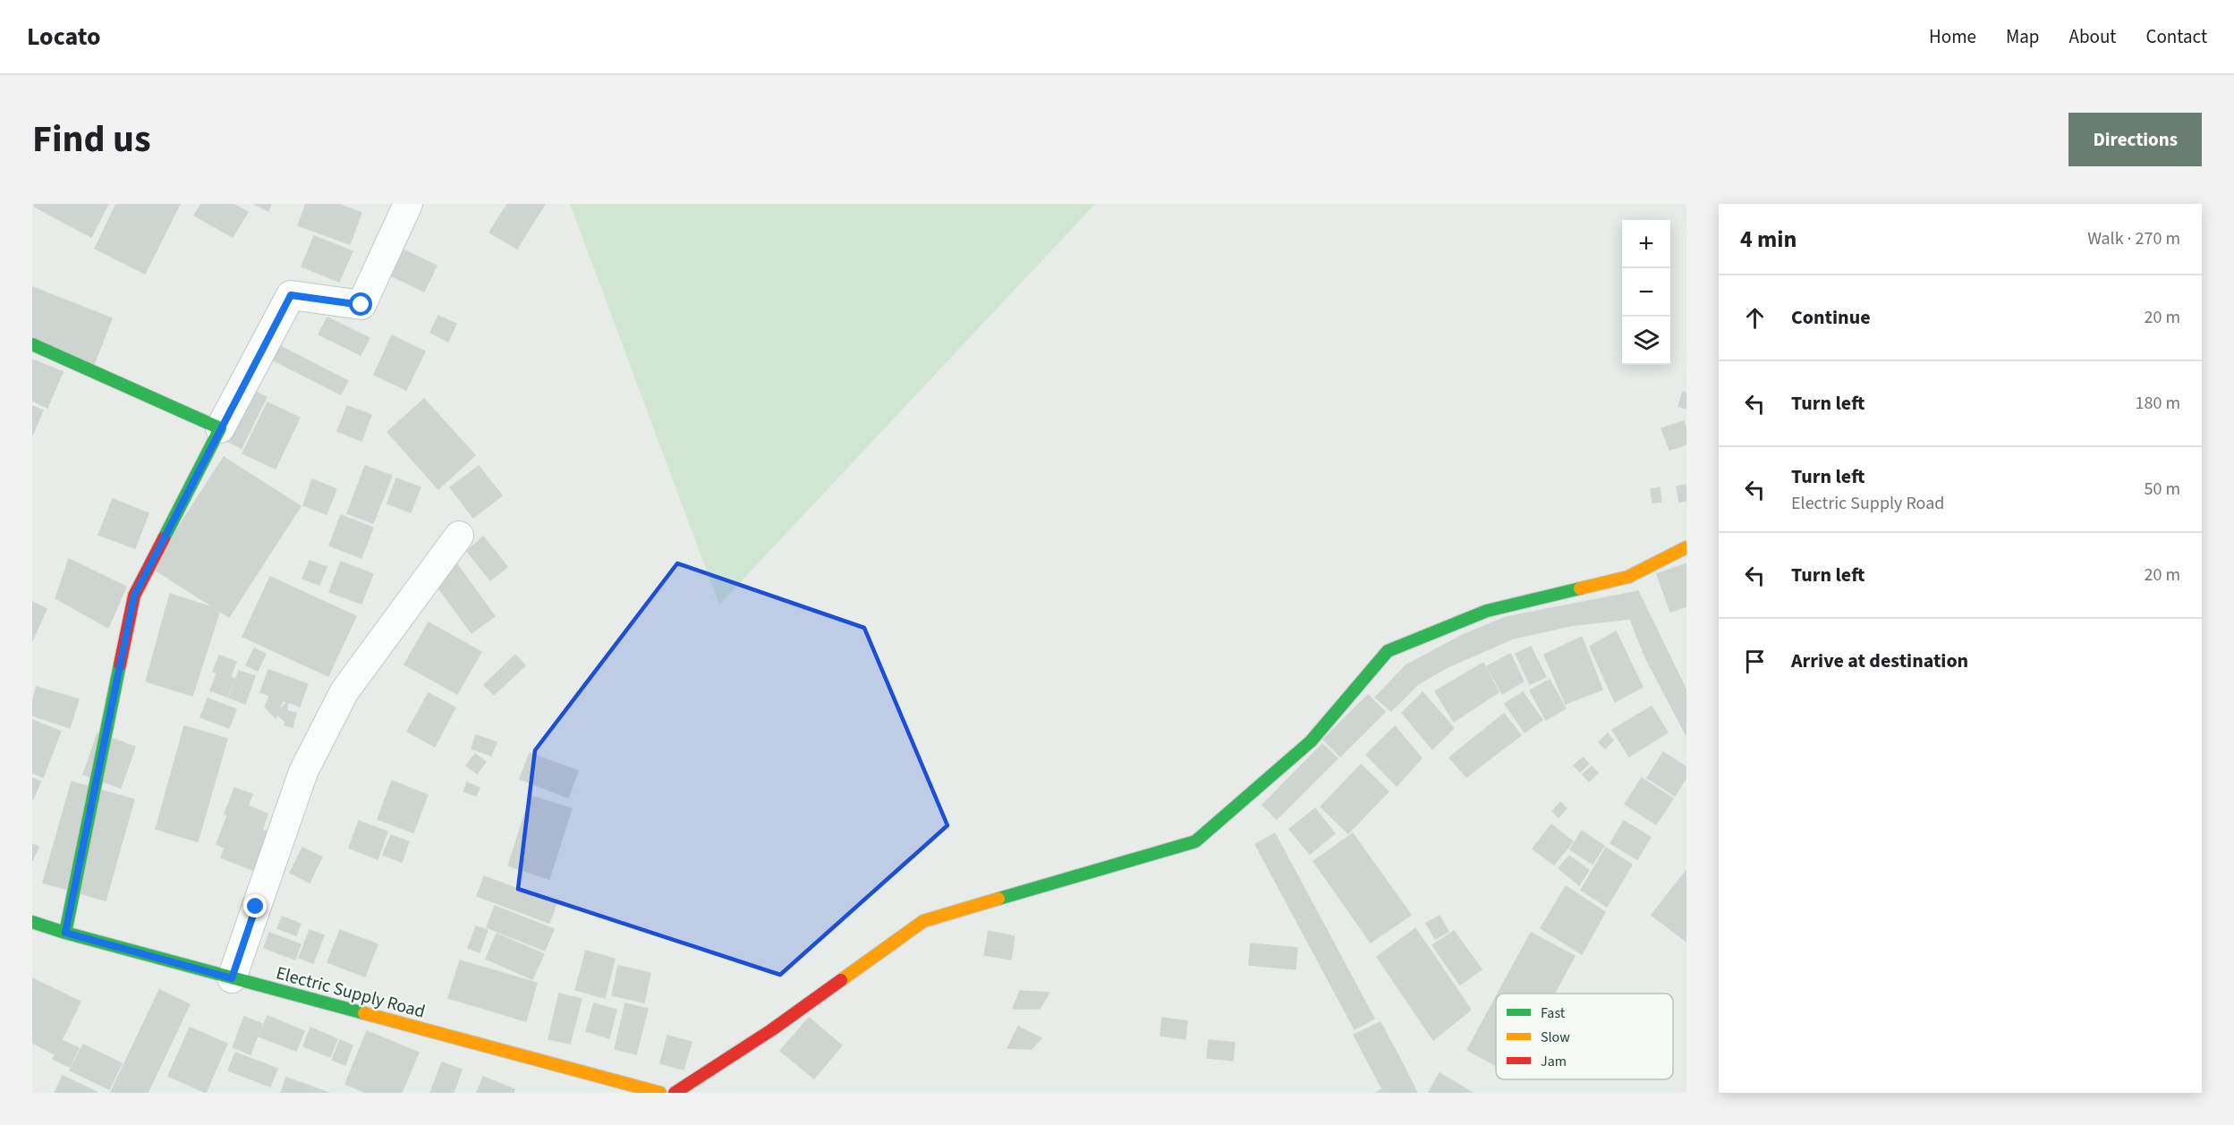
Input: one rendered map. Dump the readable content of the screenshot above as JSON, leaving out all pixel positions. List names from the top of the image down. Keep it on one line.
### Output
{"streets":{"street":["Electric Supply Road"]},"legend":["Fast","Slow","Jam"],"page":{"header":"Locato","nav":["Home","Map","About","Contact"],"title":"Find us","buttons":"Directions","heading":["4 min","Walk · 270 m"],"map_buttons":["+","−"],"list":[["Continue","20 m"],["Turn left","180 m"],["Turn left","Electric Supply Road","50 m"],["Turn left","20 m"],"Arrive at destination"]}}
